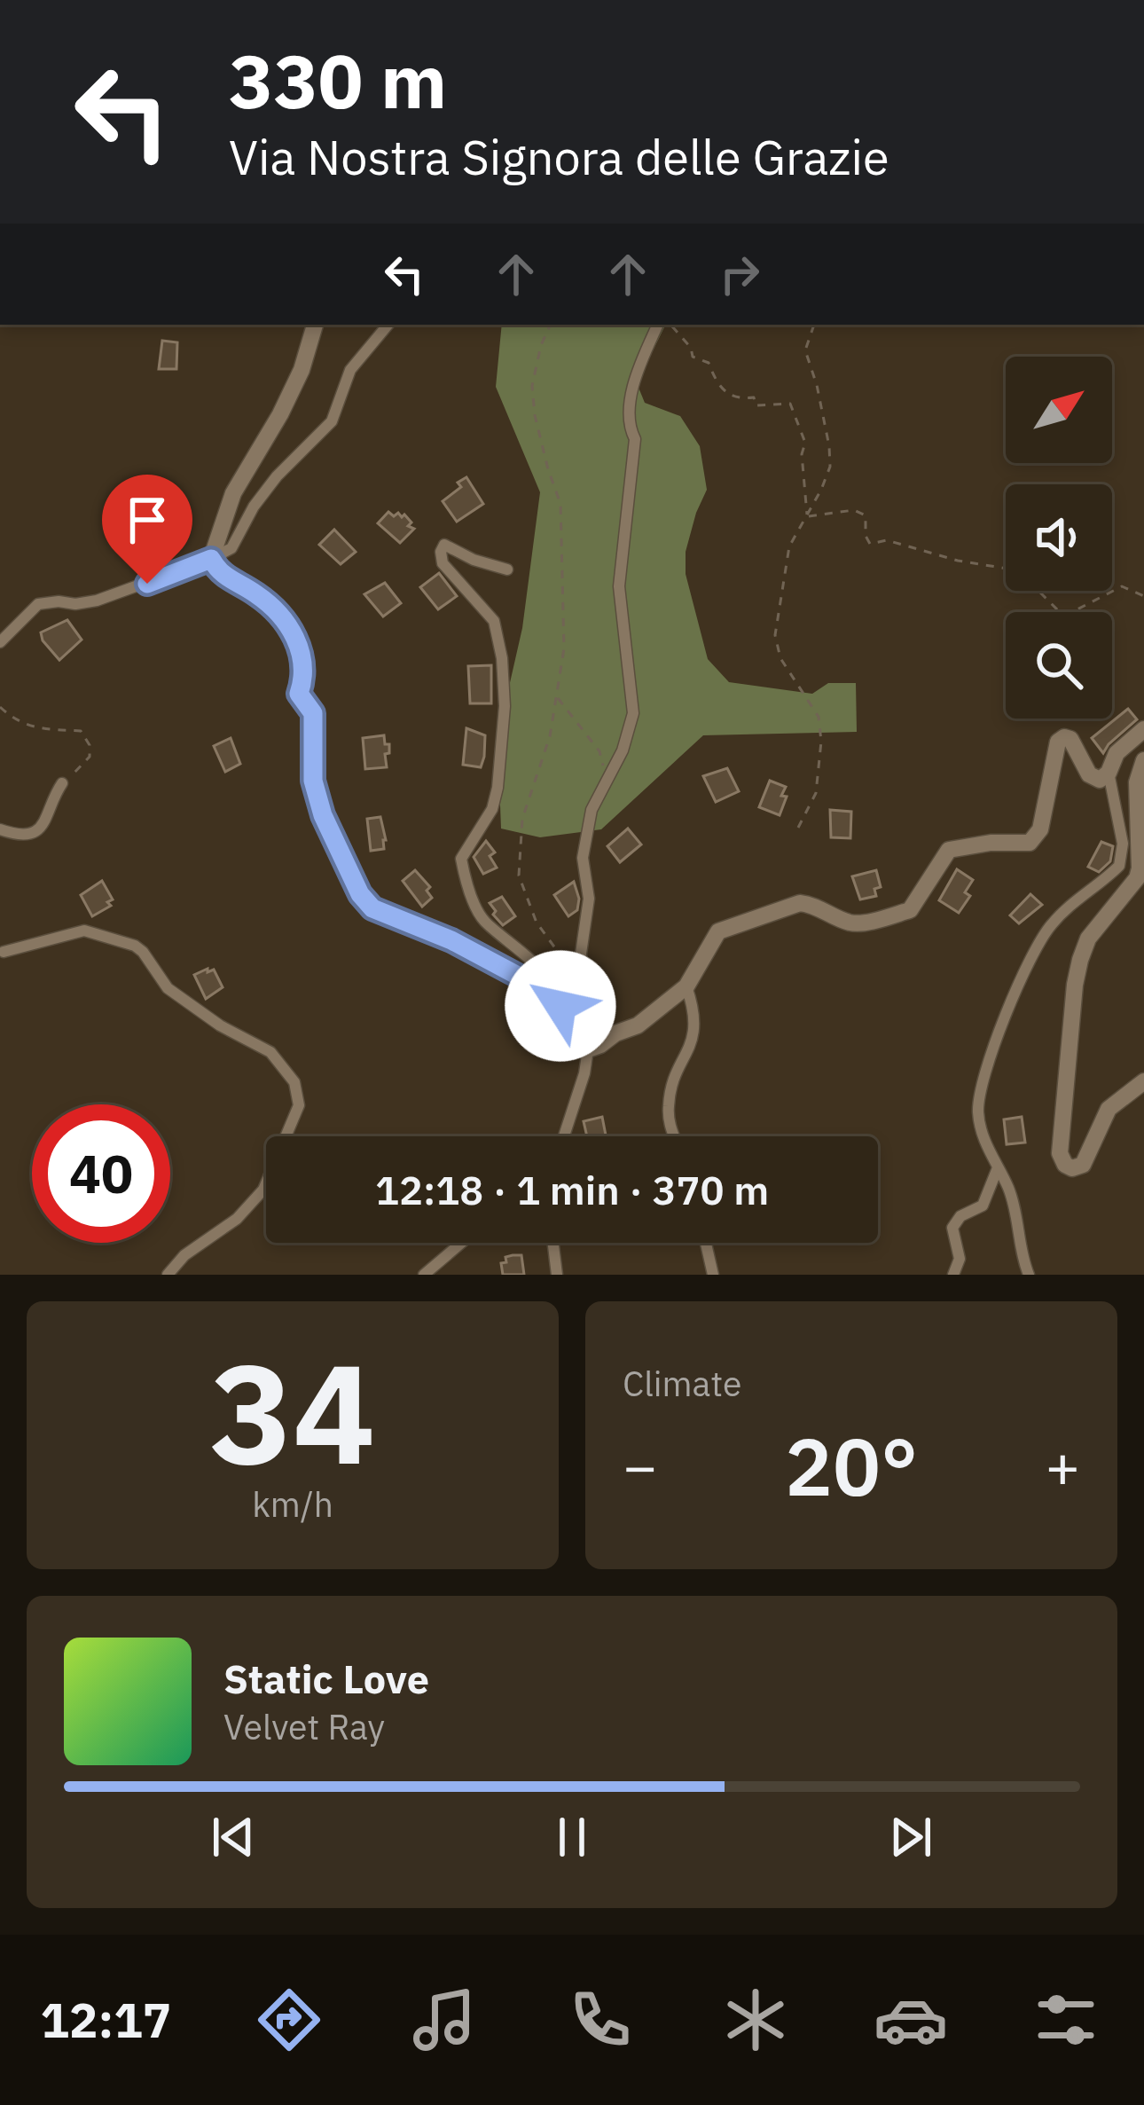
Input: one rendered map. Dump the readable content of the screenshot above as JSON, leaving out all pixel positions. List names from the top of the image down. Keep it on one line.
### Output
{"north":"top right","page":{"turn":["330 m","Via Nostra Signora delle Grazie"],"limit":"40","trip":"12:18 · 1 min · 370 m","tile":[["34","km/h"],"Climate"],"heat":["−","20°","+"],"song":["Static Love","Velvet Ray"],"tabs":"12:17"}}
